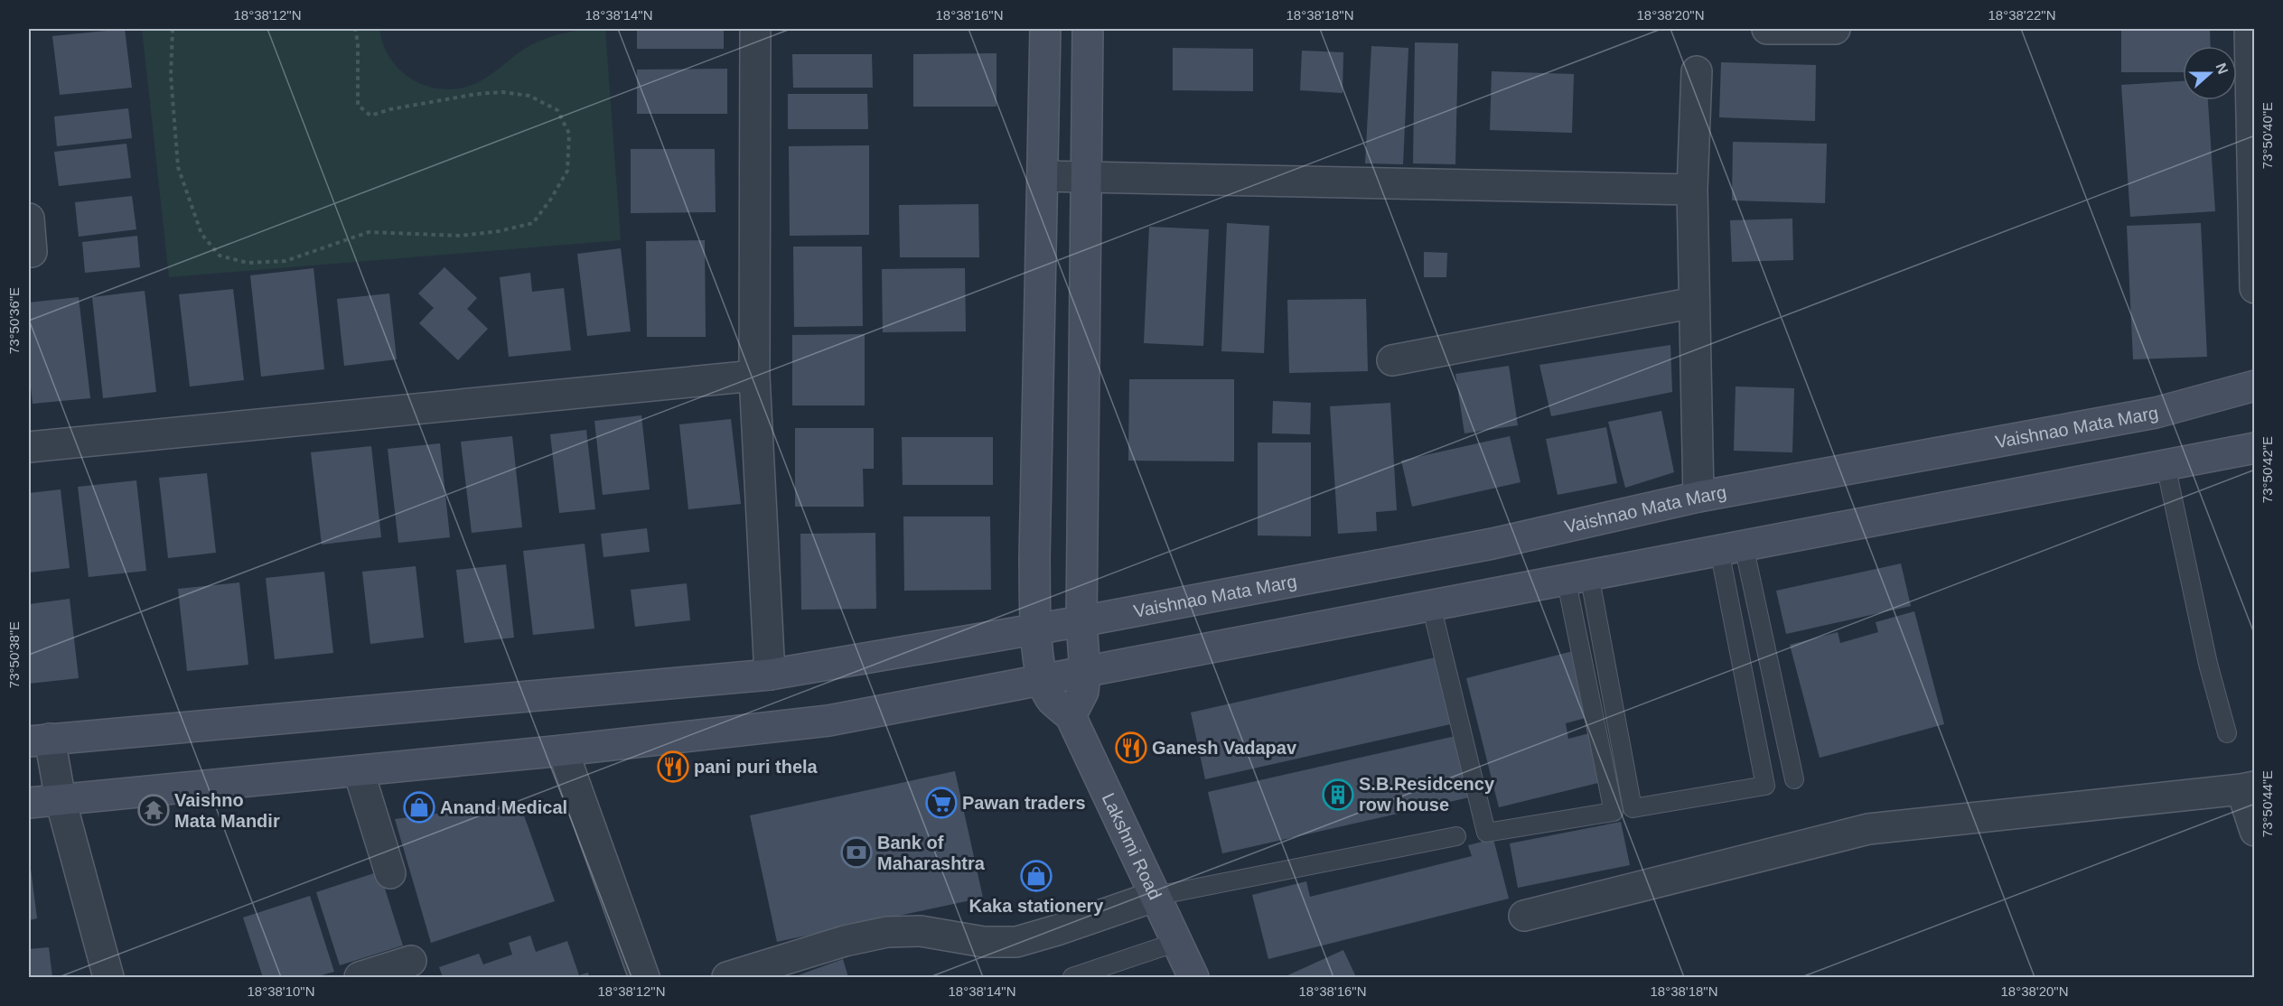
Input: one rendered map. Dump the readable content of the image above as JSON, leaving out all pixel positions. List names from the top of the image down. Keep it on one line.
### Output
{"streets":{"main road":["Vaishnao Mata Marg","Lakshmi Road"]},"places":{"restaurant":["Ganesh Vadapav","pani puri thela"],"building":["S.B.Residcency row house"],"supermarket":["Pawan traders"],"shop":["Anand Medical","Kaka stationery"],"temple":["Vaishno Mata Mandir"],"bank":["Bank of Maharashtra"]},"north":"right","coordinates":["18°38'12\"N","18°38'14\"N","18°38'16\"N","18°38'18\"N","18°38'20\"N","18°38'22\"N","73°50'40\"E","73°50'36\"E","73°50'42\"E","73°50'38\"E","73°50'44\"E","18°38'10\"N"]}
